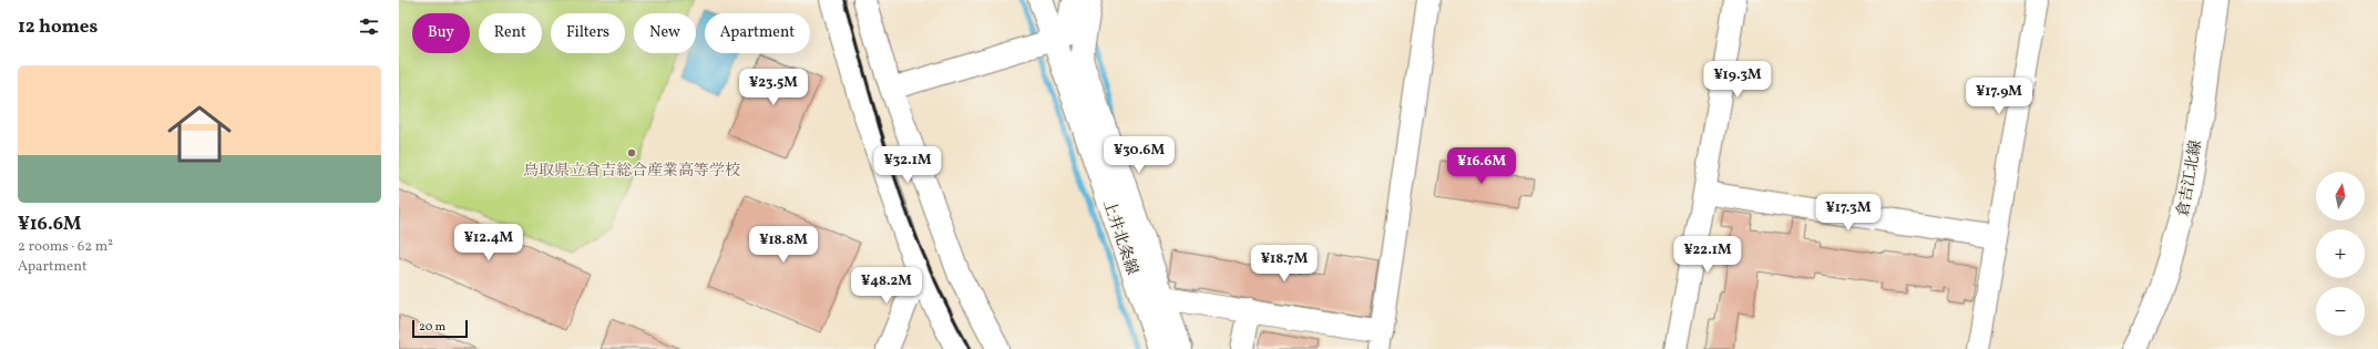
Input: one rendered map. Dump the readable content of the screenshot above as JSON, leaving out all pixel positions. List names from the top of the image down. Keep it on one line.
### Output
{"streets":{"main road":["倉吉江北線","上井北条線"]},"places":["鳥取県立倉吉総合産業高等学校"],"scale_bar":"20 m","north":"top","page":{"heading":"12 homes","chip":["Buy","Rent","Filters","New","Apartment"],"list":[{"name":"¥16.6M","note":"2 rooms · 62 m² · Apartment"}],"price":["¥19.3M","¥23.5M","¥17.9M","¥30.6M","¥32.1M","¥16.6M","¥17.3M","¥12.4M","¥18.8M","¥22.1M","¥18.7M","¥48.2M"],"map_buttons":["+","−"],"scale":"20 m"}}
